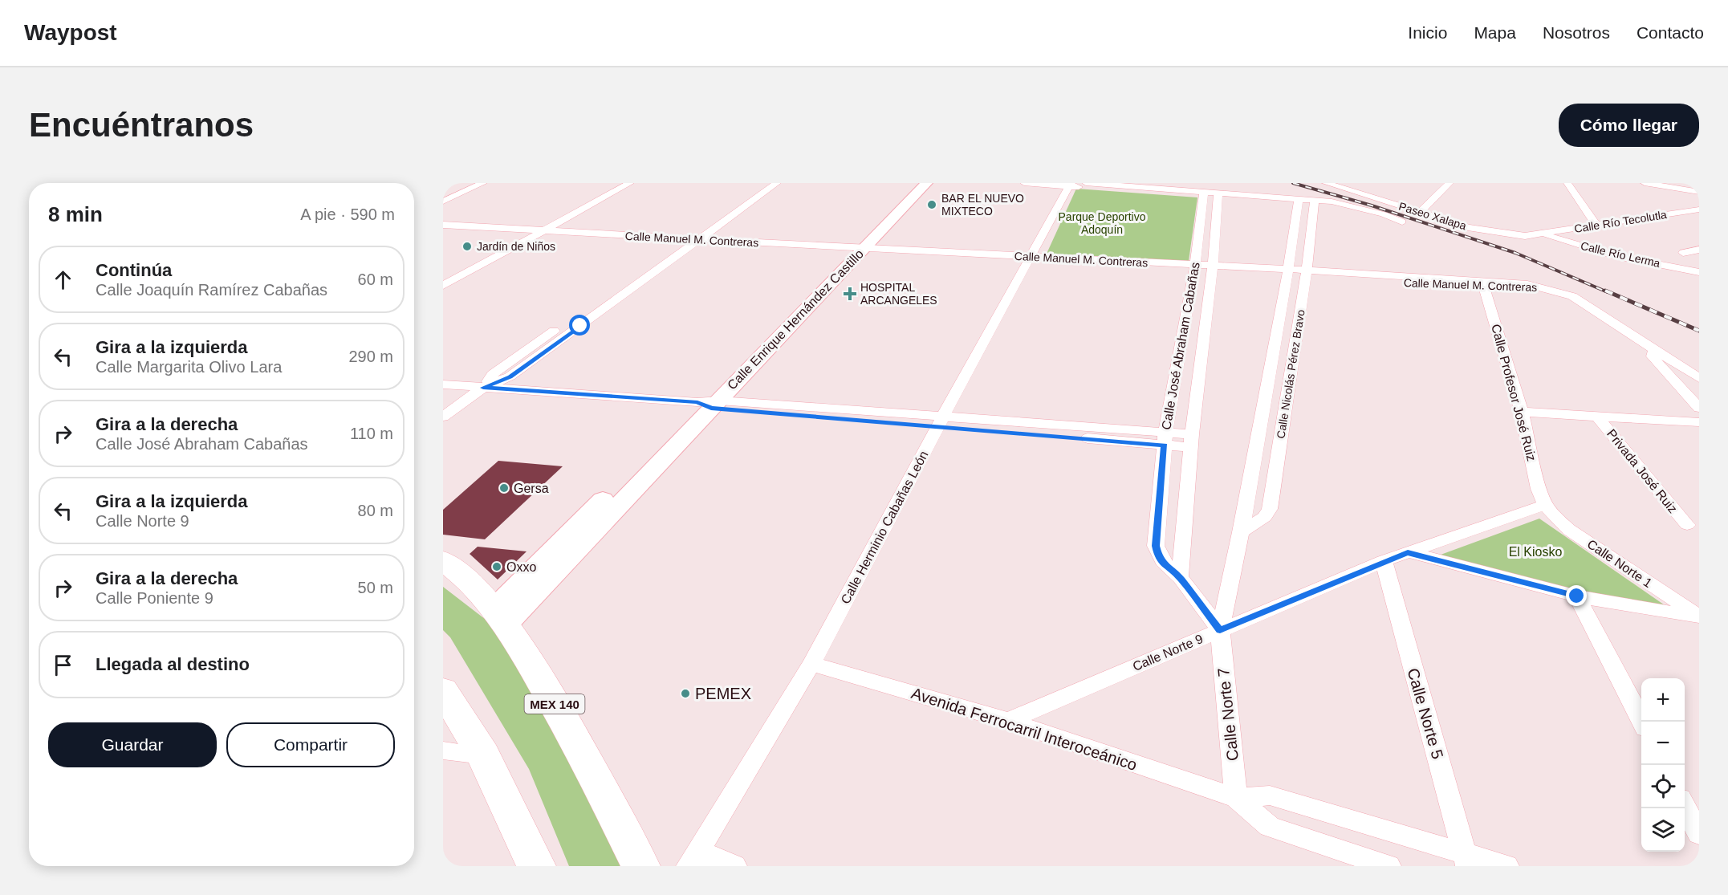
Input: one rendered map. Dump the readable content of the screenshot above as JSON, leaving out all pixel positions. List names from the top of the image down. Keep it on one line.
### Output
{"streets":{"highway":["MEX 140"],"main road":["Calle Enrique Hernández Castillo"],"street":["Paseo Xalapa","Calle Río Tecolutla","Calle Manuel M. Contreras","Calle Río Lerma","Calle José Abraham Cabañas","Calle Nicolás Pérez Bravo","Calle Profesor José Ruiz","Privada José Ruiz","Calle Herminio Cabañas León","Calle Norte 1","Calle Norte 9","Calle Norte 5","Calle Norte 7","Avenida Ferrocarril Interoceánico"]},"crossings":[["Paseo Xalapa","Calle Río Tecolutla"],["Paseo Xalapa","Calle Río Lerma"],["Calle Río Tecolutla","Calle Río Lerma"],["Calle Manuel M. Contreras","Calle Enrique Hernández Castillo"],["Calle Manuel M. Contreras","Calle José Abraham Cabañas"],["Calle Manuel M. Contreras","Calle Nicolás Pérez Bravo"],["Calle Manuel M. Contreras","Calle Profesor José Ruiz"],["Calle Manuel M. Contreras","Calle Herminio Cabañas León"],["Calle Enrique Hernández Castillo","MEX 140"],["Calle José Abraham Cabañas","Calle Nicolás Pérez Bravo"],["Calle José Abraham Cabañas","Calle Norte 9"],["Calle José Abraham Cabañas","Calle Norte 7"],["Calle Nicolás Pérez Bravo","Calle Norte 9"],["Calle Nicolás Pérez Bravo","Calle Norte 7"],["Calle Profesor José Ruiz","Privada José Ruiz"],["Calle Profesor José Ruiz","Calle Norte 1"],["Calle Profesor José Ruiz","Calle Norte 9"],["Calle Herminio Cabañas León","Avenida Ferrocarril Interoceánico"],["Calle Norte 1","Calle Norte 9"],["Calle Norte 9","Calle Norte 5"],["Calle Norte 9","Calle Norte 7"],["Calle Norte 9","Avenida Ferrocarril Interoceánico"],["Calle Norte 5","Avenida Ferrocarril Interoceánico"],["Calle Norte 7","Avenida Ferrocarril Interoceánico"]],"parks":["Parque Deportivo Adoquín","El Kiosko"],"places":{"other":["BAR EL NUEVO MIXTECO","Jardín de Niños","Gersa","Oxxo","PEMEX"],"health":["HOSPITAL ARCANGELES"]},"page":{"header":"Waypost","nav":["Inicio","Mapa","Nosotros","Contacto"],"buttons":["Cómo llegar",["Guardar","Compartir"]],"title":"Encuéntranos","heading":["8 min","A pie · 590 m"],"list":[["Continúa","Calle Joaquín Ramírez Cabañas","60 m"],["Gira a la izquierda","Calle Margarita Olivo Lara","290 m"],["Gira a la derecha","Calle José Abraham Cabañas","110 m"],["Gira a la izquierda","Calle Norte 9","80 m"],["Gira a la derecha","Calle Poniente 9","50 m"],"Llegada al destino"],"map_buttons":["+","−"]}}
